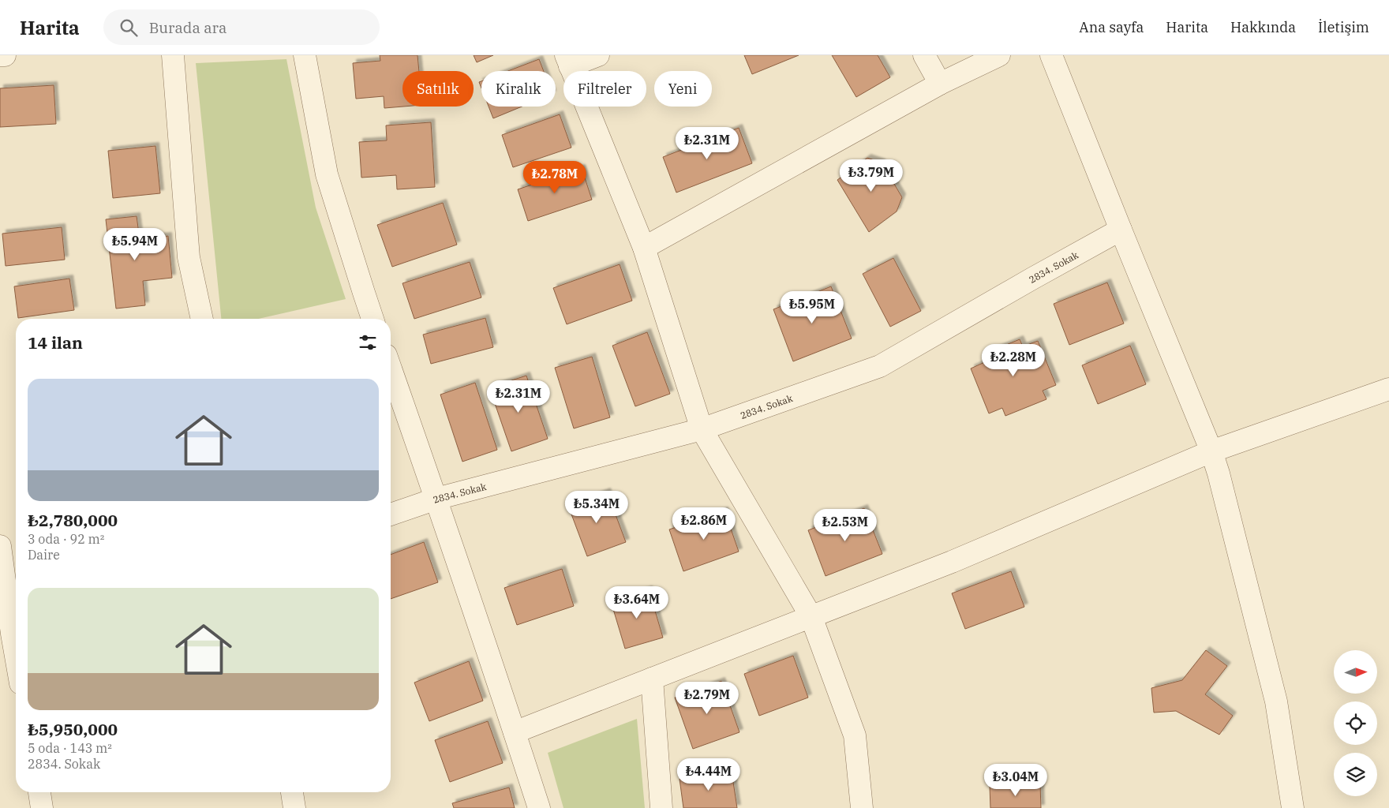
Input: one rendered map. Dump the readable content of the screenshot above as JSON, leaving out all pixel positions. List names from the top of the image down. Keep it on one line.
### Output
{"streets":{"street":["2834. Sokak"]},"north":"right","page":{"header":"Harita","search":"Burada ara","nav":["Ana sayfa","Harita","Hakkında","İletişim"],"chip":["Satılık","Kiralık","Filtreler","Yeni"],"price":["₺2.31M","₺3.79M","₺2.78M","₺5.94M","₺5.95M","₺2.28M","₺2.31M","₺5.34M","₺2.86M","₺2.53M","₺3.64M","₺2.79M","₺4.44M","₺3.04M"],"heading":"14 ilan","list":[{"name":"₺2,780,000","note":"3 oda · 92 m² · Daire"},{"name":"₺5,950,000","note":"5 oda · 143 m² · 2834. Sokak"}]}}
